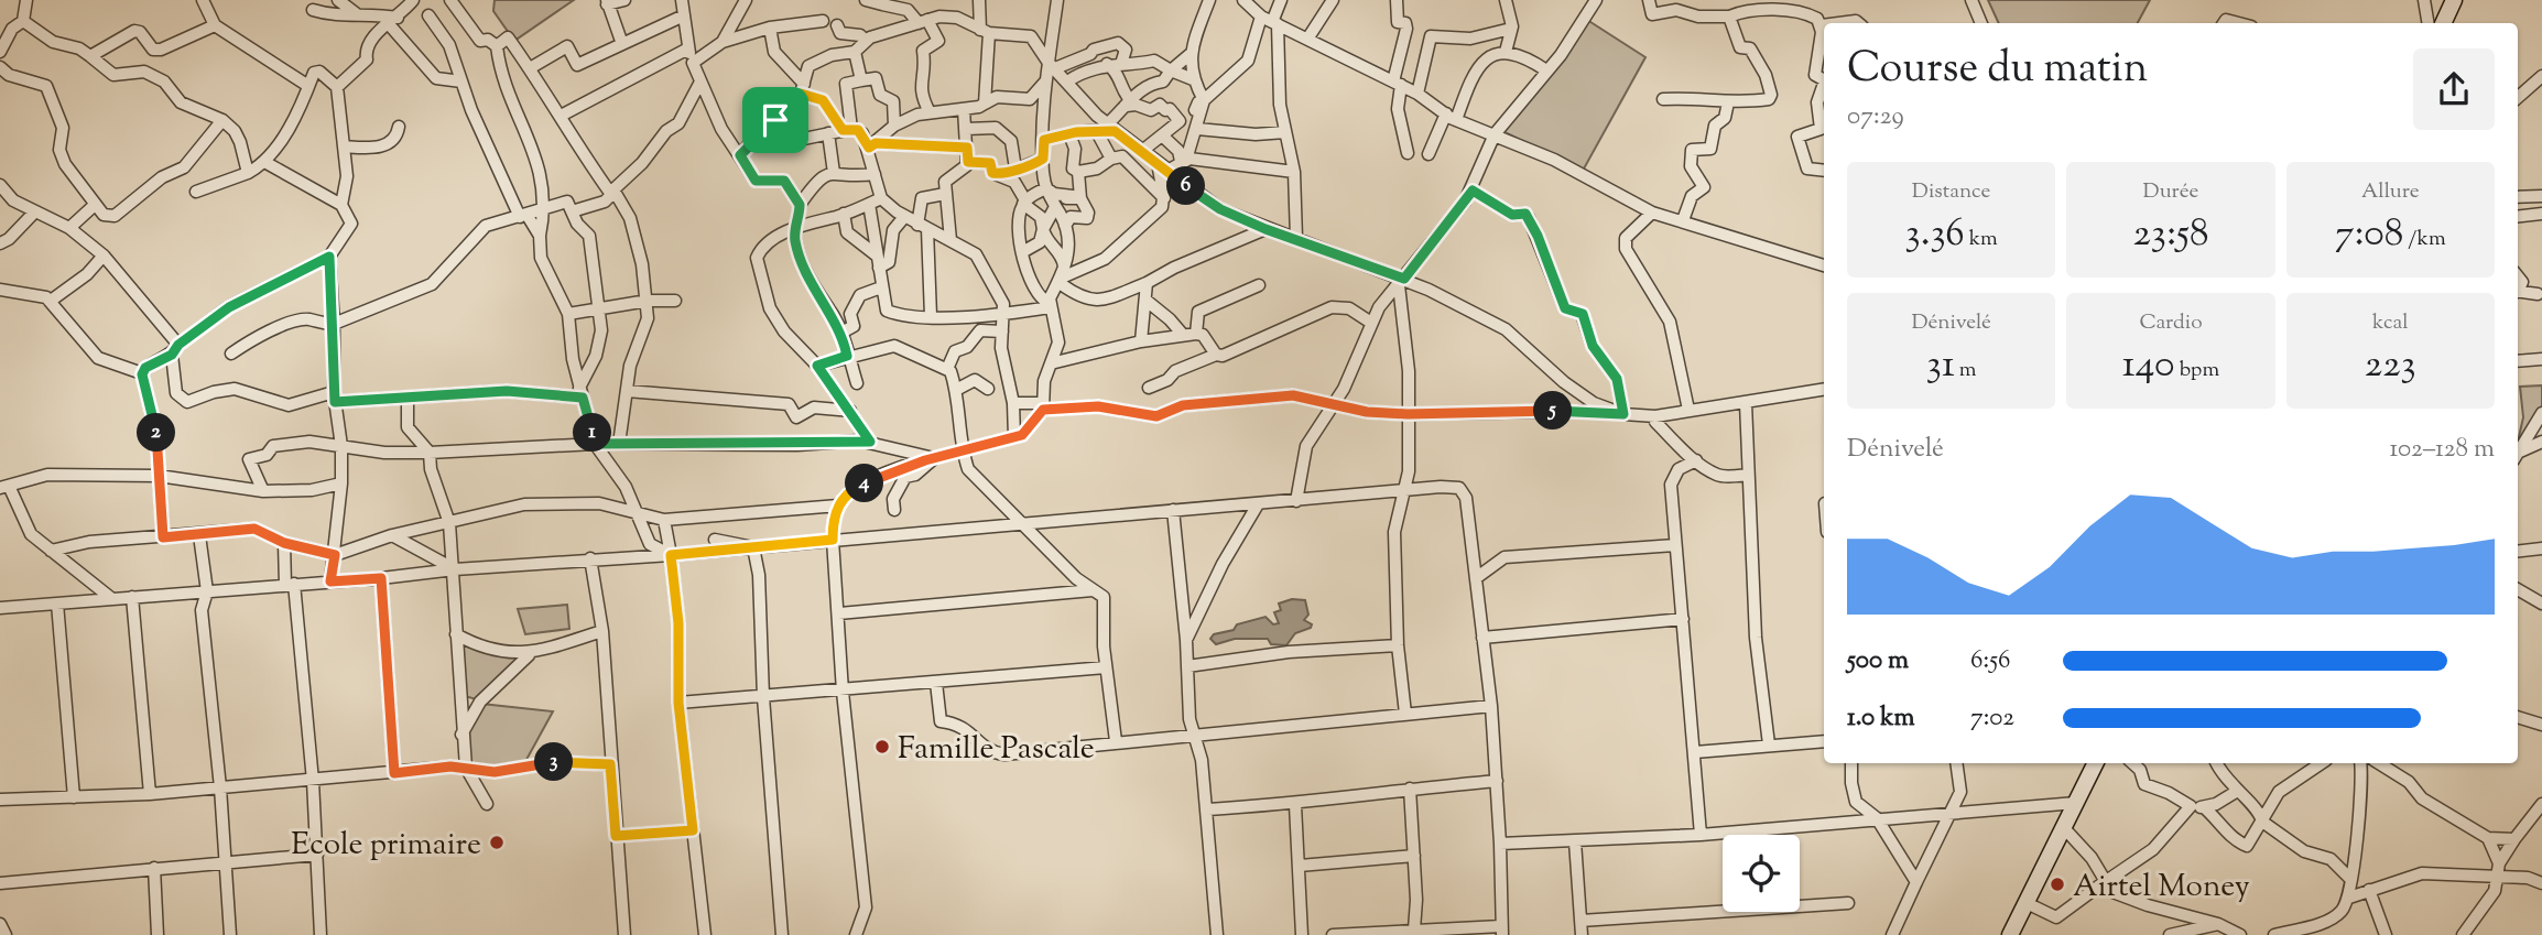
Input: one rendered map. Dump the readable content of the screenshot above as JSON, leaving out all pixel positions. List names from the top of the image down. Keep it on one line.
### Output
{"places":["Famille Pascale","Ecole primaire","Airtel Money"],"page":{"heading":["Course du matin","07:29"],"stats":[["Distance","3.36 km"],["Durée","23:58"],["Allure","7:08 /km"],["Dénivelé","31 m"],["Cardio","140 bpm"],["kcal","223"]],"pins":["6","5","1","2","4","3"],"chart":["Dénivelé","102–128 m"],"list":[{"name":"500 m","note":"6:56"},{"name":"1.0 km","note":"7:02"}]}}
